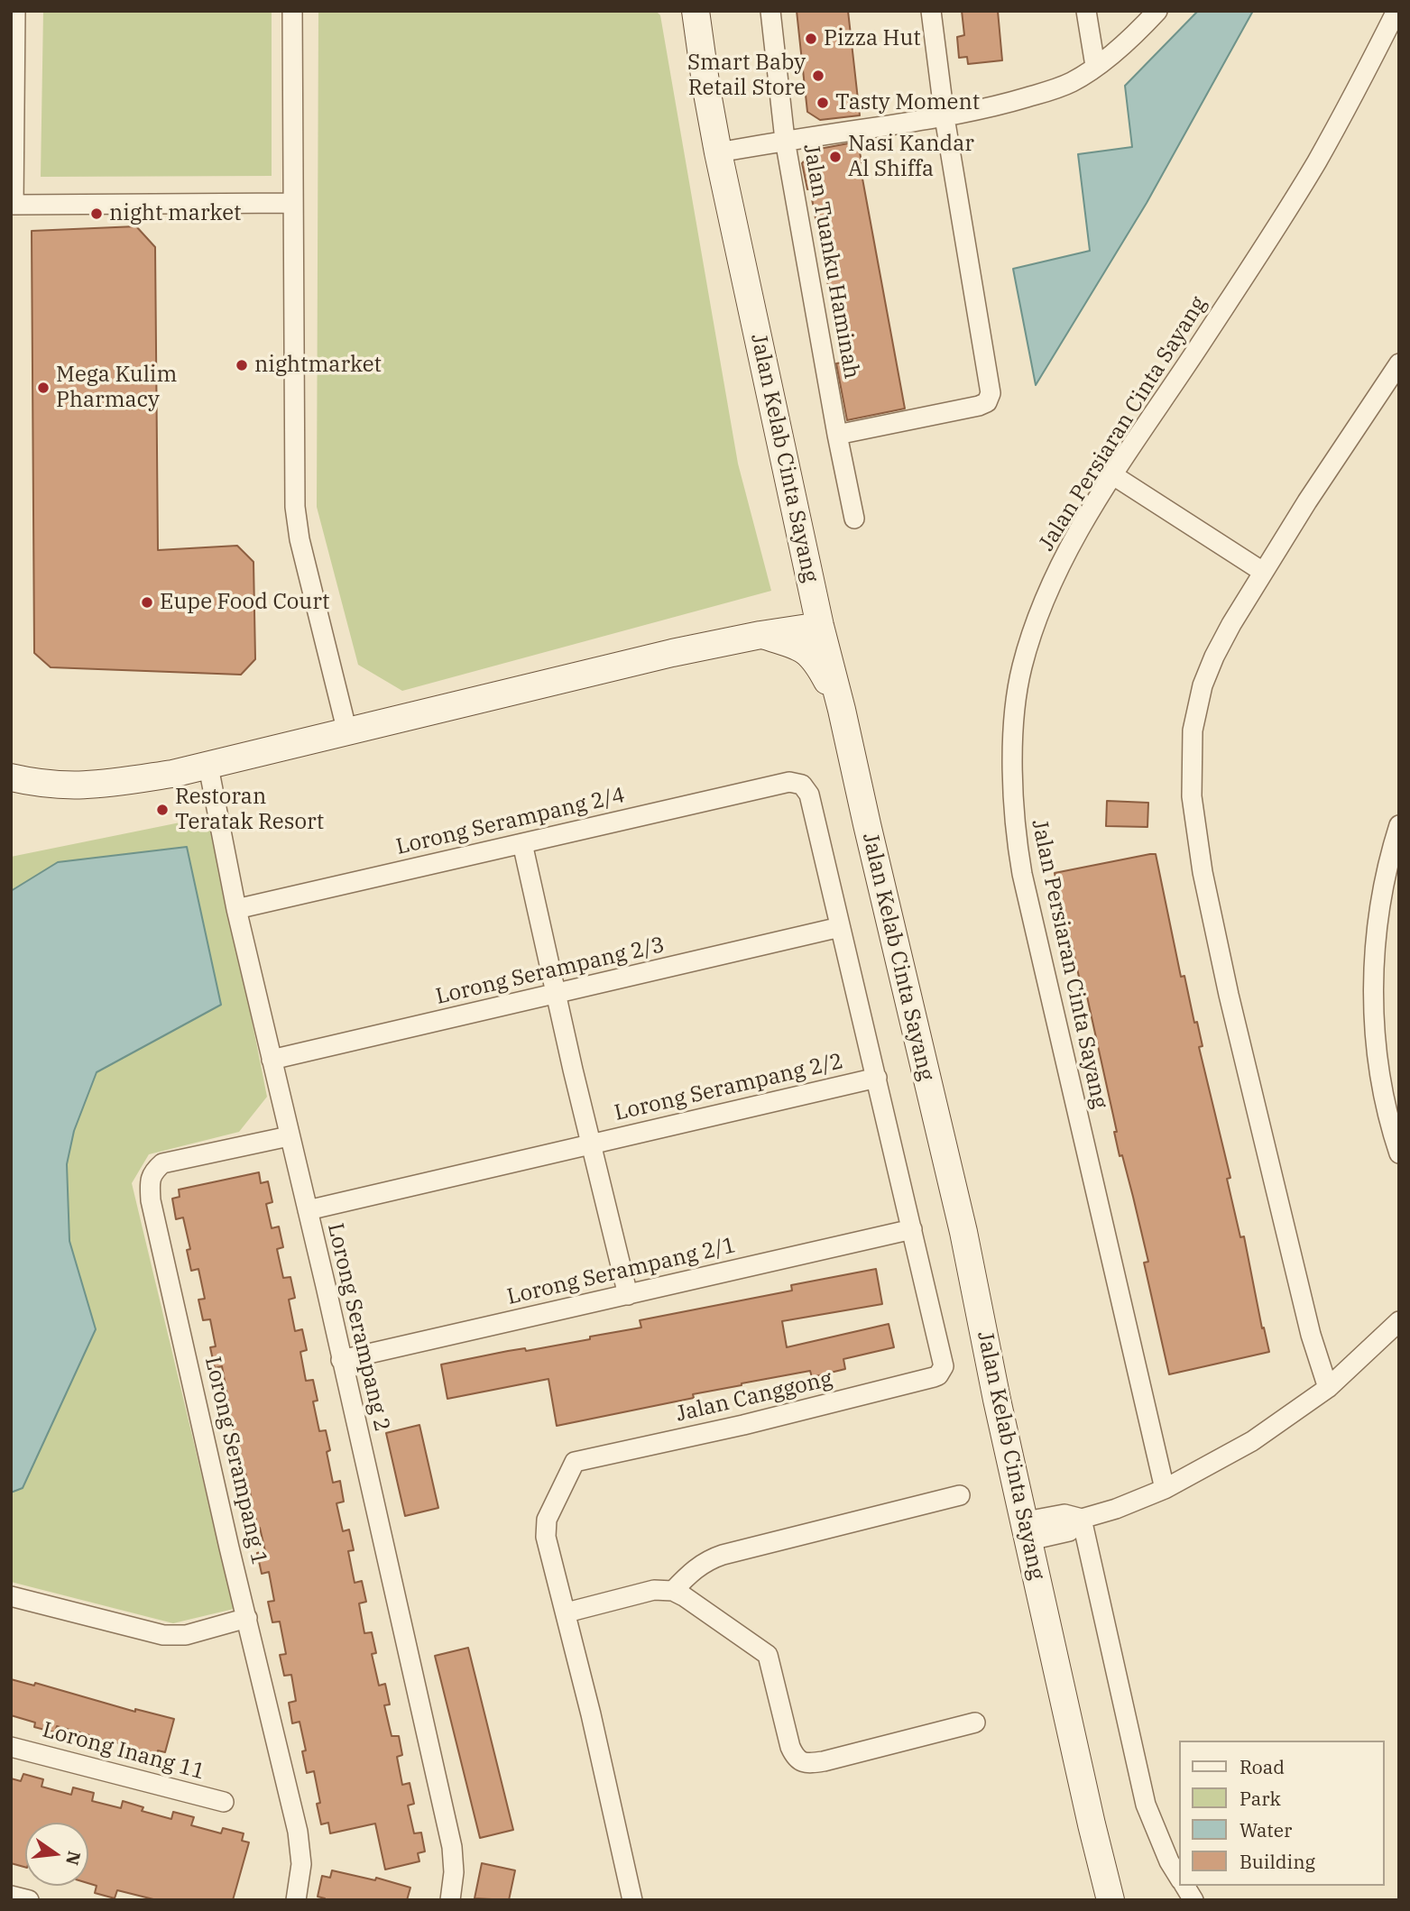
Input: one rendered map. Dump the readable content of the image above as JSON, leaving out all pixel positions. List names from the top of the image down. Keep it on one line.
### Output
{"streets":{"main road":["Jalan Kelab Cinta Sayang"],"street":["Jalan Tuanku Haminah","Jalan Persiaran Cinta Sayang","Lorong Serampang 2/4","Lorong Serampang 2/3","Lorong Serampang 2/2","Lorong Serampang 2/1","Lorong Serampang 2","Jalan Canggong","Lorong Serampang 1","Lorong Inang 11"]},"crossings":[["Lorong Serampang 2/4","Lorong Serampang 2/3"],["Lorong Serampang 2/4","Lorong Serampang 2"],["Lorong Serampang 2/3","Lorong Serampang 2"],["Lorong Serampang 2/2","Lorong Serampang 2"],["Lorong Serampang 2/1","Lorong Serampang 2"],["Lorong Serampang 2/1","Jalan Canggong"],["Lorong Serampang 2","Lorong Serampang 1"]],"places":["Pizza Hut","Smart Baby Retail Store","Tasty Moment","Nasi Kandar Al Shiffa","night market","nightmarket","Mega Kulim Pharmacy","Eupe Food Court","Restoran Teratak Resort"],"legend":["Road","Park","Water","Building"],"north":"right"}
